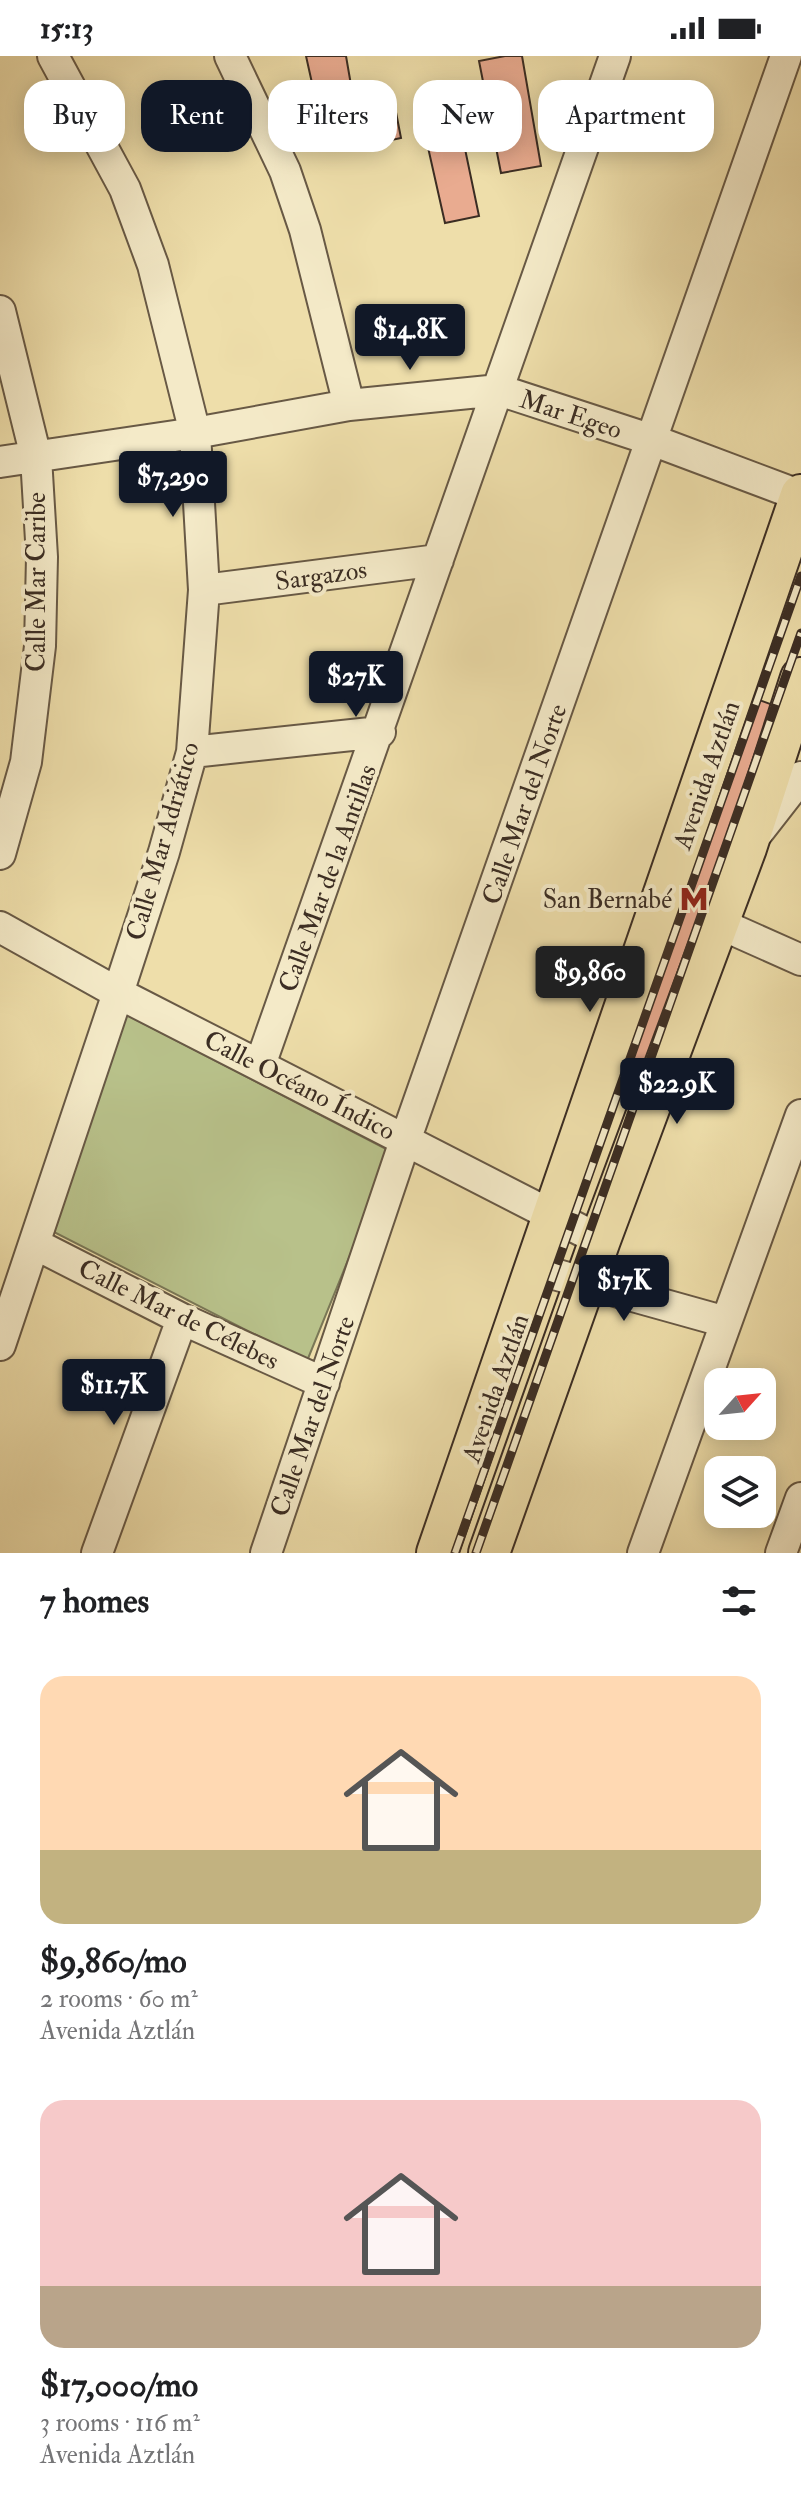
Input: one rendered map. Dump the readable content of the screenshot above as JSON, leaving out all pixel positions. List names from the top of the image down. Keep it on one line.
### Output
{"streets":{"main road":["Avenida Aztlán"],"street":["Mar Egeo","Sargazos","Calle Mar Caribe","Calle Mar del Norte","Calle Mar Adriático","Calle Mar de la Antillas","Calle Océano Índico","Calle Mar de Célebes"]},"crossings":[["Mar Egeo","Calle Mar Caribe"],["Mar Egeo","Avenida Aztlán"],["Mar Egeo","Calle Mar del Norte"],["Mar Egeo","Calle Mar Adriático"],["Mar Egeo","Calle Mar de la Antillas"],["Sargazos","Calle Mar Adriático"],["Sargazos","Calle Mar de la Antillas"],["Avenida Aztlán","Calle Océano Índico"],["Calle Mar del Norte","Calle Océano Índico"],["Calle Mar del Norte","Calle Mar de Célebes"],["Calle Mar Adriático","Calle Océano Índico"],["Calle Mar Adriático","Calle Mar de Célebes"],["Calle Mar de la Antillas","Calle Océano Índico"]],"places":{"metro station":["San Bernabé"]},"north":"top right","page":{"status":"15:13","chip":["Buy","Rent","Filters","New","Apartment"],"price":["$14.8K","$7,290","$27K","$9,860","$22.9K","$17K","$11.7K"],"heading":"7 homes","list":[{"name":"$9,860/mo","note":"2 rooms · 60 m² · Avenida Aztlán"},{"name":"$17,000/mo","note":"3 rooms · 116 m² · Avenida Aztlán"}]}}
